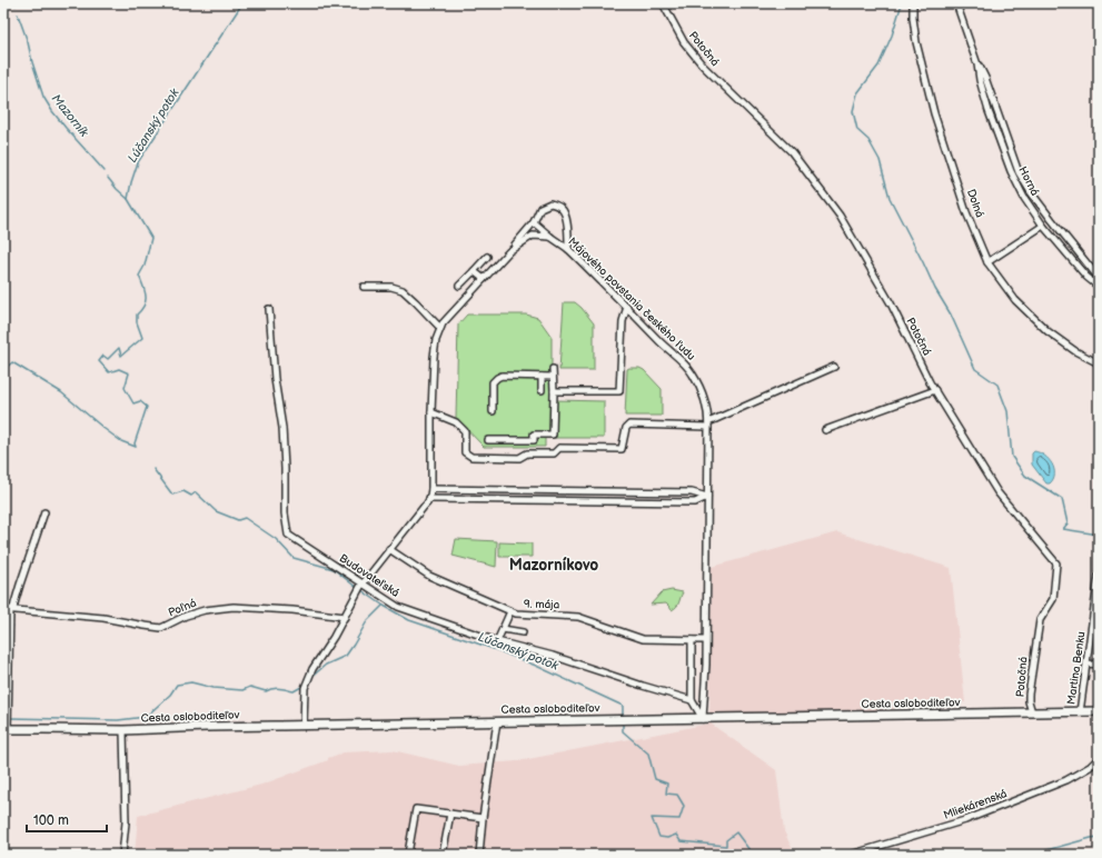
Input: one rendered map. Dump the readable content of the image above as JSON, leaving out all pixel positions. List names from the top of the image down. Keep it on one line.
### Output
{"streets":{"main road":["Cesta osloboditeľov"],"street":["Potočná","Horná","Dolná","Májového povstania českého ľudu","Budovateľská","9. mája","Poľná","Martina Benku","Mliekárenská"]},"crossings":[["Potočná","Cesta osloboditeľov"],["Májového povstania českého ľudu","9. mája"],["Májového povstania českého ľudu","Cesta osloboditeľov"],["Martina Benku","Cesta osloboditeľov"]],"districts":["Mazorníkovo"],"water":["Mazorník","Lúčanský potok"],"scale_bar":"100 m"}
